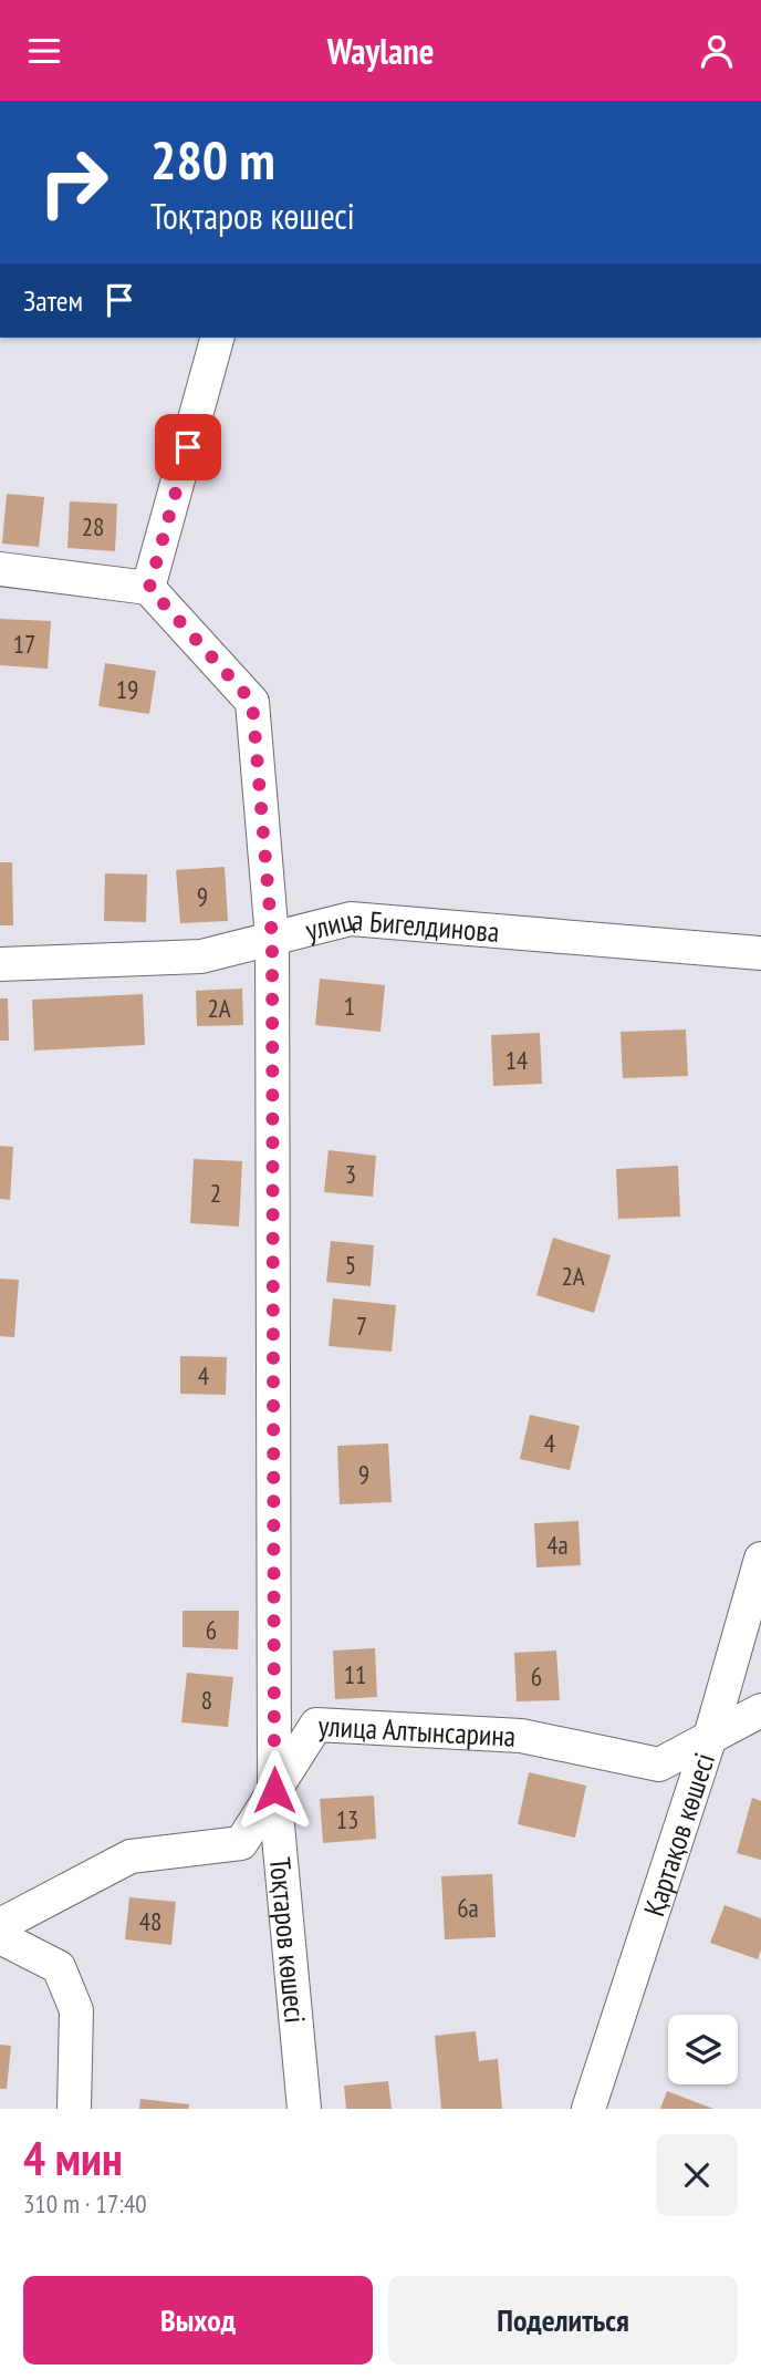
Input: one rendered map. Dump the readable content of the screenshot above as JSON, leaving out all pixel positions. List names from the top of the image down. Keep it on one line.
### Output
{"streets":{"street":["улица Бигелдинова","улица Алтынсарина","Қартақов көшесі","Тоқтаров көшесі"]},"crossings":[["улица Бигелдинова","Тоқтаров көшесі"],["улица Алтынсарина","Қартақов көшесі"],["улица Алтынсарина","Тоқтаров көшесі"]],"house_numbers":["28","17","19","9","1","2А","14","3","2","5","2А","7","4","4","9","4а","6","11","6","8","13","6а","48"],"page":{"header":"Waylane","turn":["280 m","Тоқтаров көшесі"],"then":"Затем","heading":["4 мин","310 m · 17:40"],"buttons":["Выход","Поделиться"]}}
